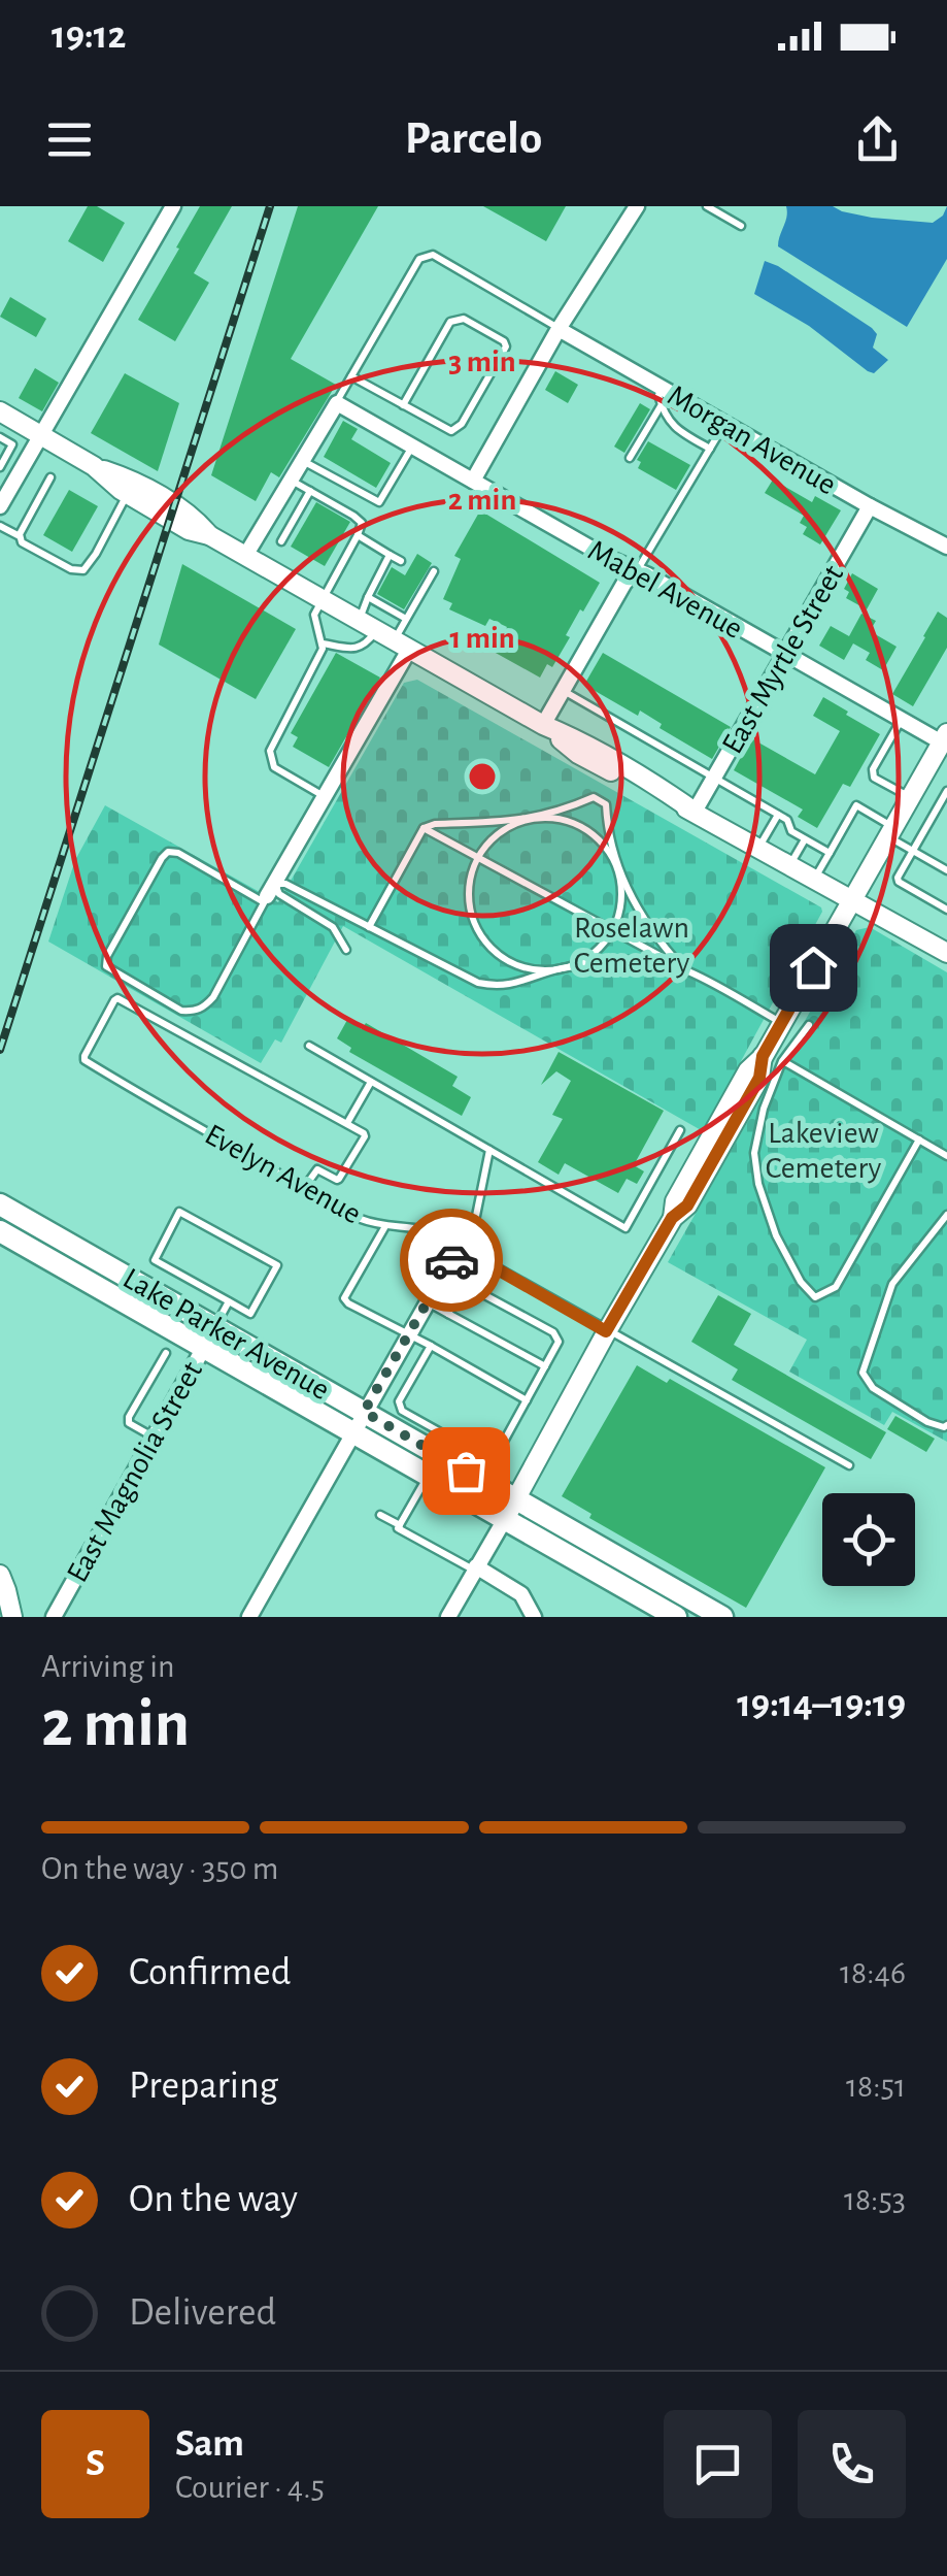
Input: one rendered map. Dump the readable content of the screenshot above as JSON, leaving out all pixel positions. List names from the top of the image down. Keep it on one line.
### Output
{"streets":{"main road":["Lake Parker Avenue"],"street":["Morgan Avenue","Mabel Avenue","East Myrtle Street","East Magnolia Street"],"lane":["Evelyn Avenue"]},"crossings":[["Morgan Avenue","East Myrtle Street"],["Mabel Avenue","East Myrtle Street"],["Lake Parker Avenue","East Magnolia Street"]],"parks":["Roselawn Cemetery","Lakeview Cemetery"],"page":{"status":"19:12","header":"Parcelo","heading":["2 min","Arriving in","19:14–19:19"],"panel":["Sam","Courier · 4.5"],"bar":"On the way · 350 m","list":[["Confirmed","18:46"],["Preparing","18:51"],["On the way","18:53"],"Delivered"],"round":"S"},"rings":["3 min","2 min","1 min"]}
